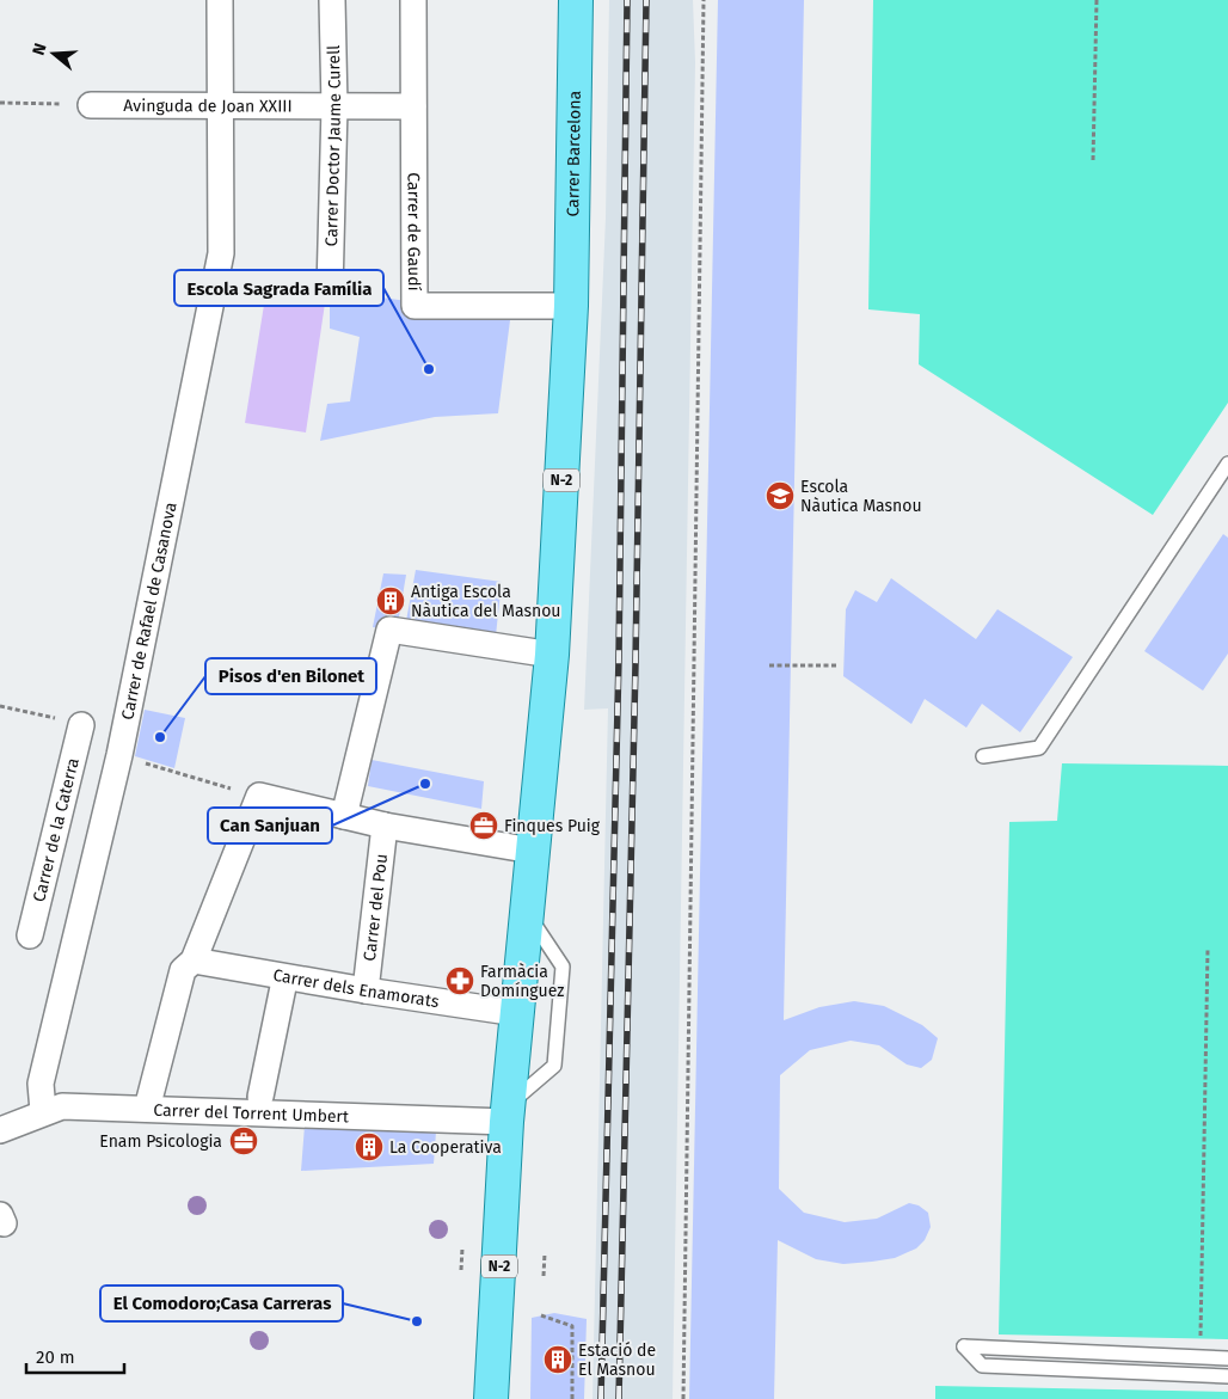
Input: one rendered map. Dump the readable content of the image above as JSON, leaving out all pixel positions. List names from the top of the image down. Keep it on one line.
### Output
{"streets":{"main road":["Carrer Barcelona","N-2"],"street":["Avinguda de Joan XXIII","Carrer Doctor Jaume Curell","Carrer de Gaudí","Carrer de Rafael de Casanova","Carrer de la Caterra","Carrer del Pou","Carrer dels Enamorats","Carrer del Torrent Umbert"]},"crossings":[["Avinguda de Joan XXIII","Carrer Doctor Jaume Curell"],["Avinguda de Joan XXIII","Carrer de Gaudí"],["Avinguda de Joan XXIII","Carrer de Rafael de Casanova"],["Carrer Barcelona","Carrer de Gaudí"],["Carrer Barcelona","N-2"],["Carrer de Gaudí","N-2"],["N-2","Carrer dels Enamorats"],["N-2","Carrer del Torrent Umbert"],["Carrer de Rafael de Casanova","Carrer del Torrent Umbert"],["Carrer del Pou","Carrer dels Enamorats"]],"places":{"other":["Escola Sagrada Família","Pisos d'en Bilonet","Can Sanjuan","El Comodoro;Casa Carreras"],"school or university":["Escola Nàutica Masnou"],"building":["Antiga Escola Nàutica del Masnou","La Cooperativa","Estació de El Masnou"],"office":["Finques Puig","Enam Psicologia"],"pharmacy":["Farmàcia Domínguez"]},"scale_bar":"20 m","north":"left"}
